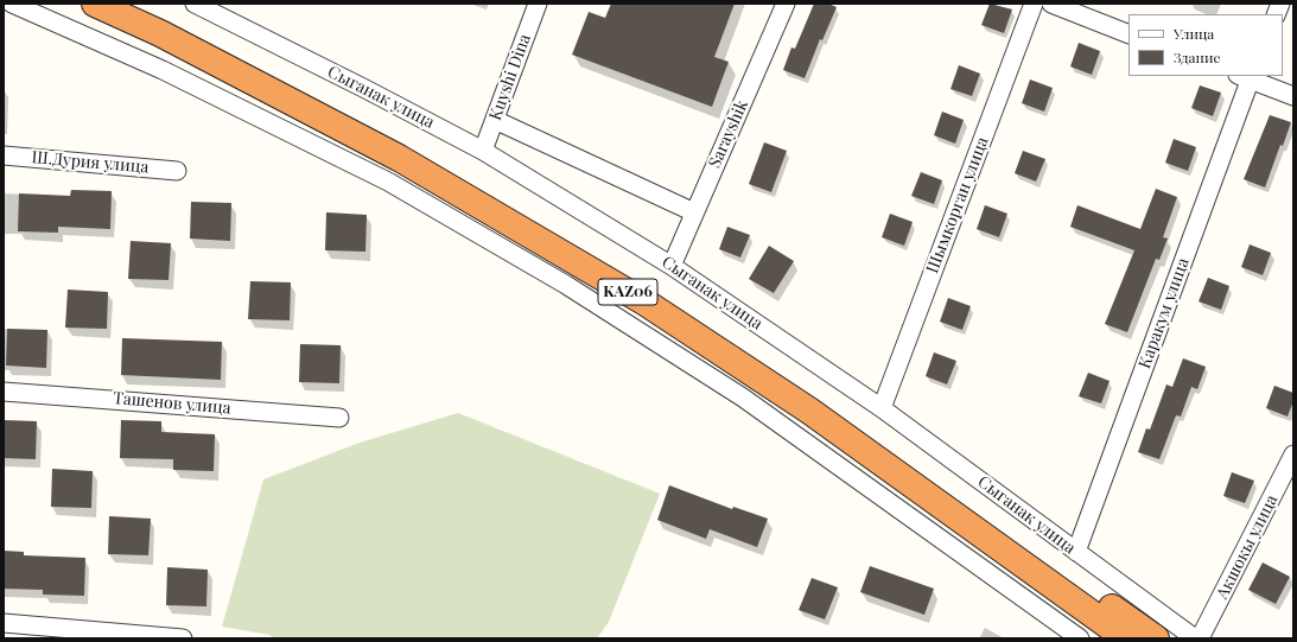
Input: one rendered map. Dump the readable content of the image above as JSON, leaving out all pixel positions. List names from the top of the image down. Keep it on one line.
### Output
{"streets":{"highway":["KАZ06"],"street":["Kuyshi Dina","Сыганак улица","Sarayshik","Ш.Дурия улица","Шымкорган улица","Каракум улица","Ташенов улица","Акшокы улица"]},"crossings":[["Kuyshi Dina","Сыганак улица"],["Сыганак улица","Sarayshik"],["Сыганак улица","Шымкорган улица"],["Сыганак улица","Каракум улица"]],"legend":["Улица","Здание"]}
